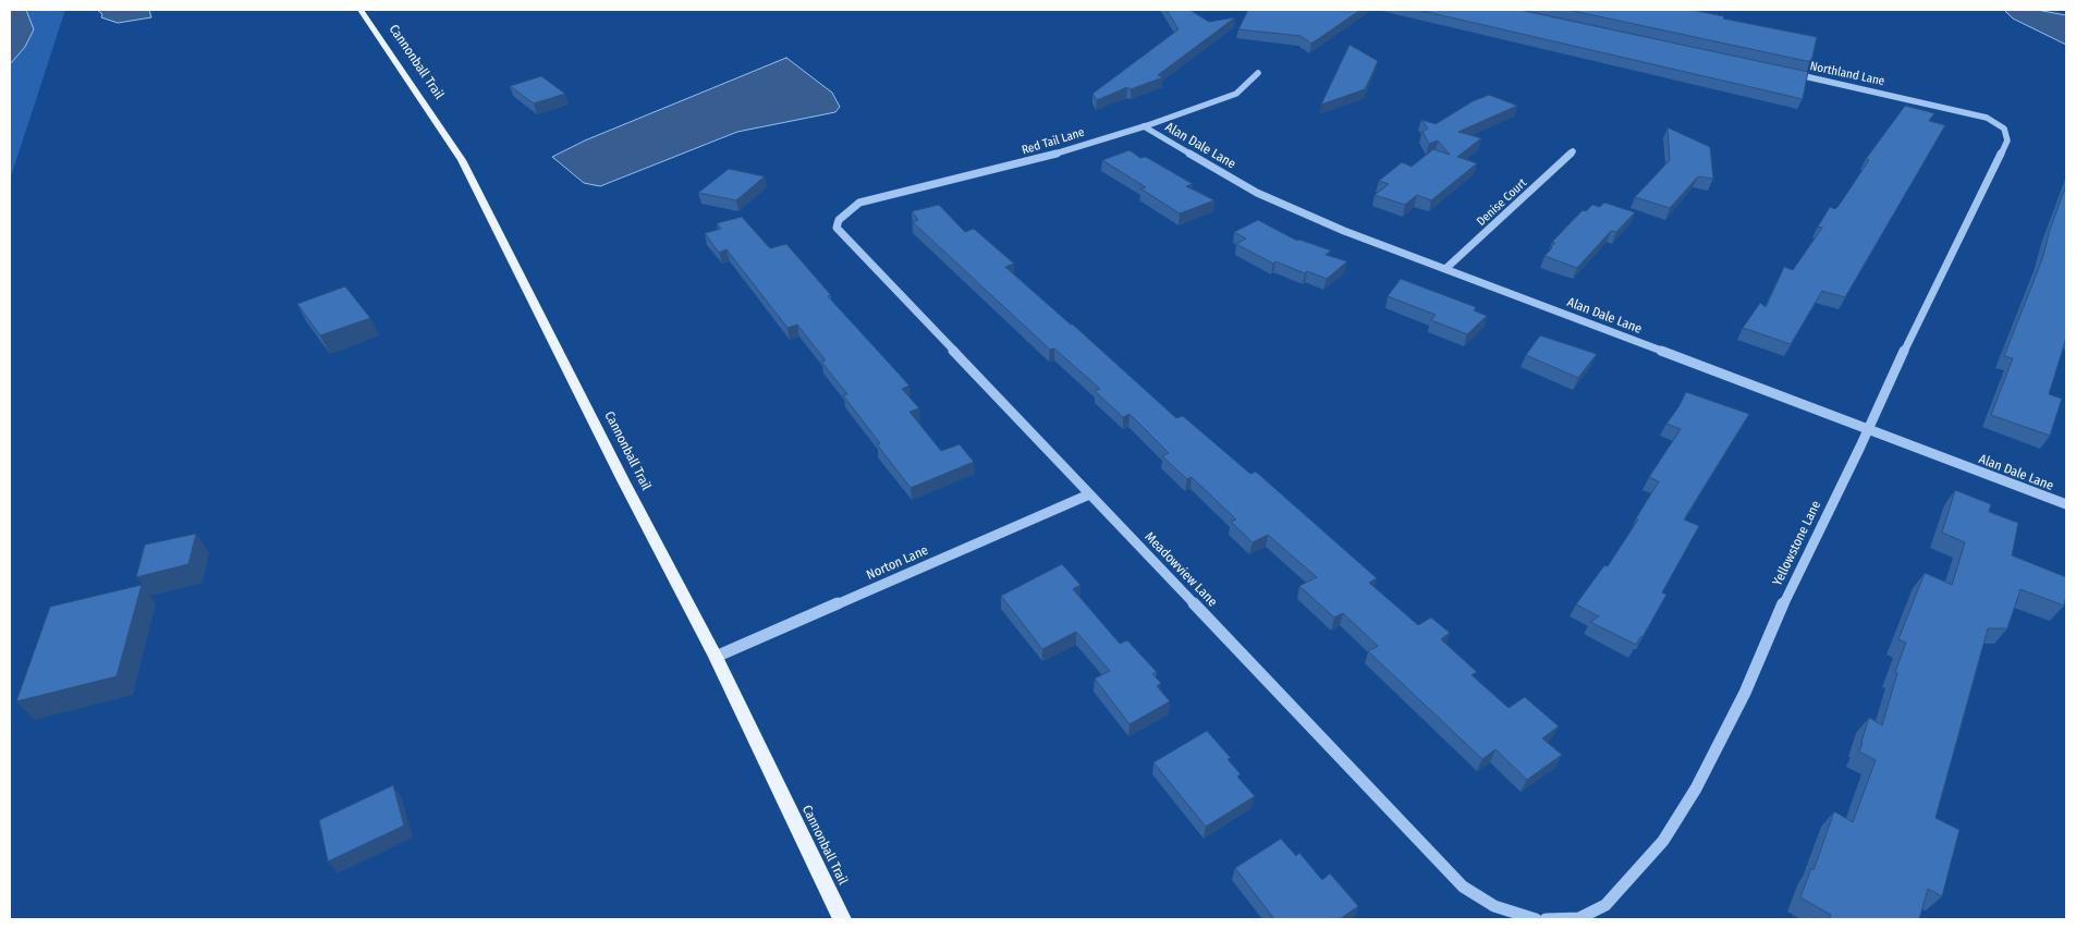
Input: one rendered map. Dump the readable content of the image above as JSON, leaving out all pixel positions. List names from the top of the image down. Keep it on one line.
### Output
{"streets":{"main road":["Cannonball Trail"],"street":["Northland Lane","Red Tail Lane","Alan Dale Lane","Denise Court","Yellowstone Lane","Norton Lane","Meadowview Lane"]},"crossings":[["Cannonball Trail","Norton Lane"],["Northland Lane","Yellowstone Lane"],["Red Tail Lane","Alan Dale Lane"],["Red Tail Lane","Meadowview Lane"],["Alan Dale Lane","Denise Court"],["Alan Dale Lane","Yellowstone Lane"],["Norton Lane","Meadowview Lane"]]}
